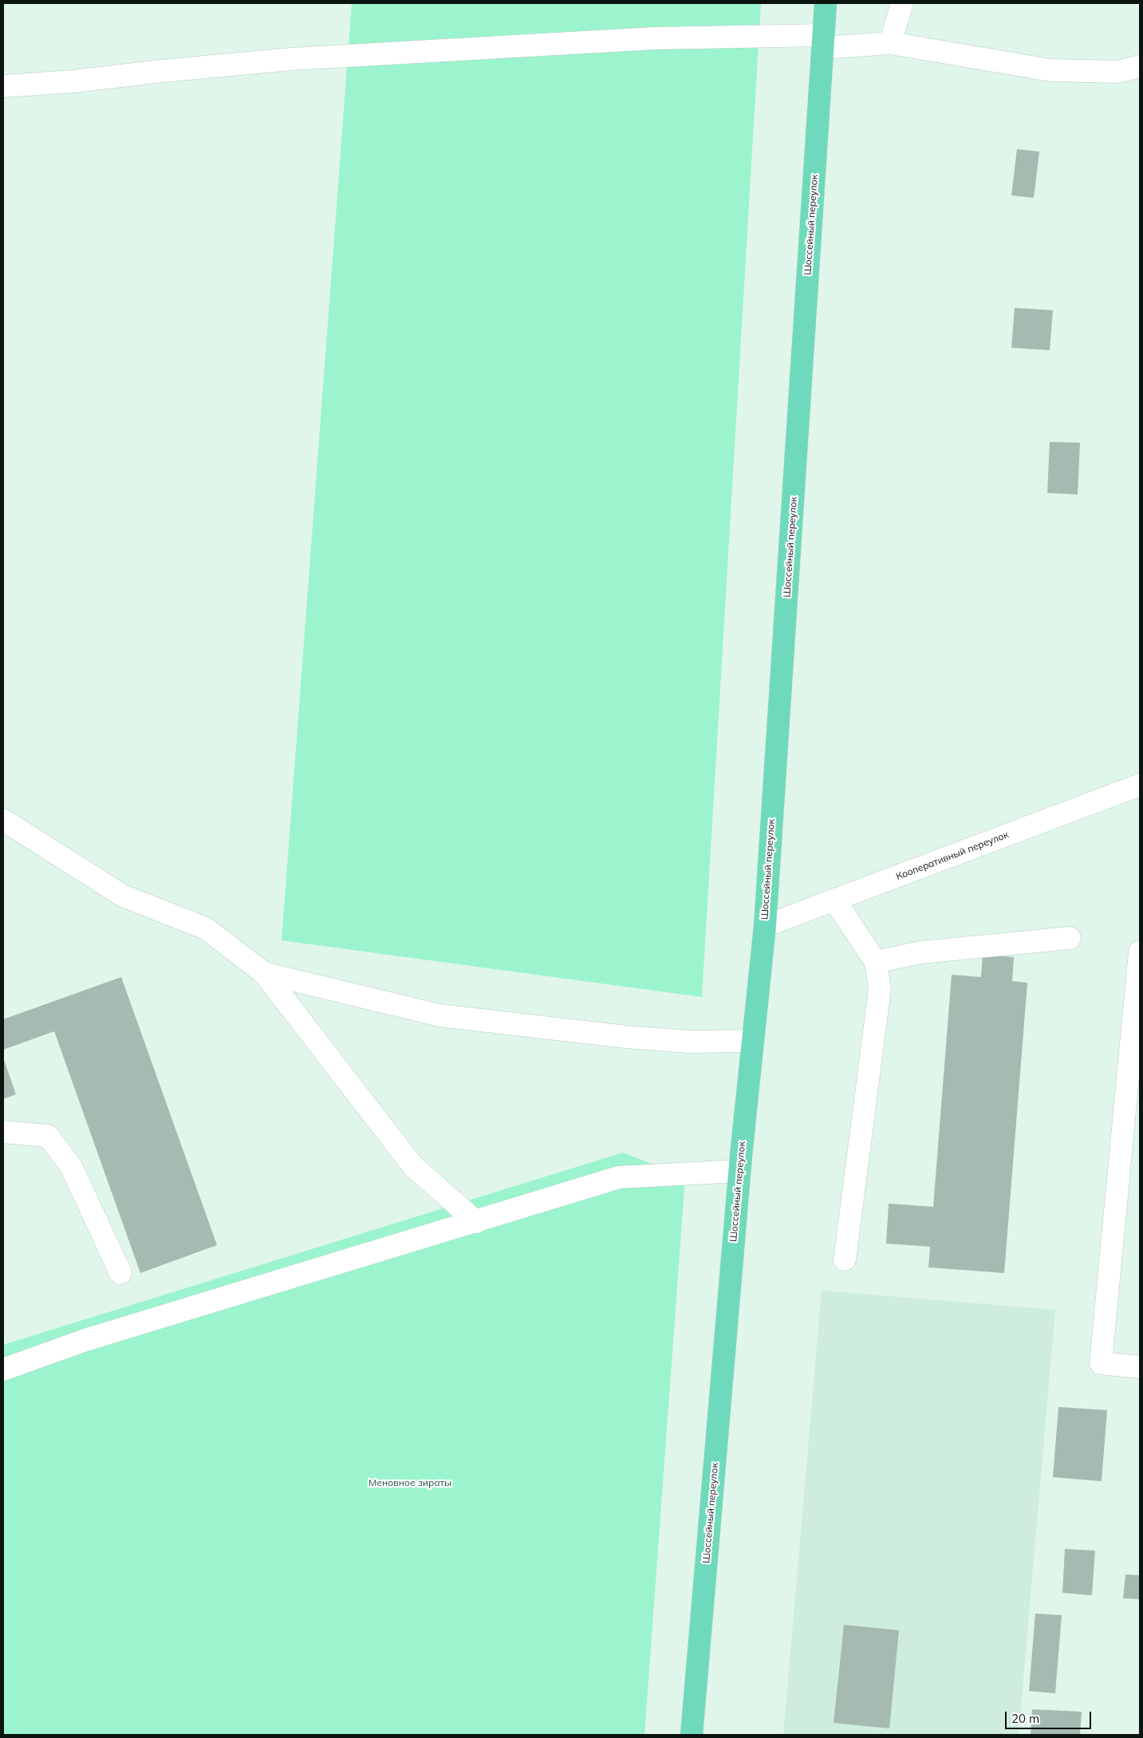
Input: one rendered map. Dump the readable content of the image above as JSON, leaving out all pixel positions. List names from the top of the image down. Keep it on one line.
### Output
{"streets":{"main road":["Шоссейный переулок"],"street":["Кооперативный переулок"]},"crossings":[["Шоссейный переулок","Кооперативный переулок"]],"parks":["Меновное зираты"],"scale_bar":"20 m"}
